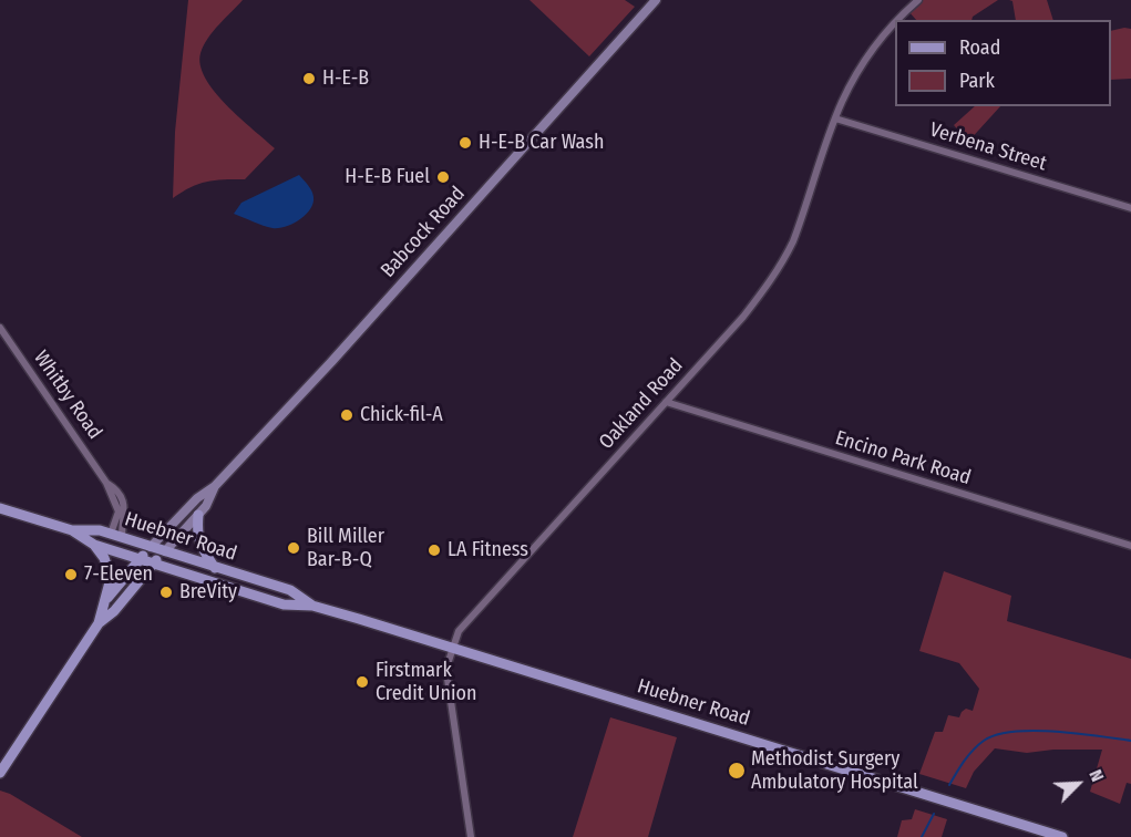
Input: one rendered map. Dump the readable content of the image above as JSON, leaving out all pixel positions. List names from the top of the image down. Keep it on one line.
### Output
{"streets":{"main road":["Babcock Road","Huebner Road"],"street":["Verbena Street","Whitby Road","Oakland Road","Encino Park Road"]},"crossings":[["Verbena Street","Oakland Road"],["Babcock Road","Huebner Road"],["Whitby Road","Huebner Road"],["Oakland Road","Encino Park Road"],["Oakland Road","Huebner Road"]],"places":["H-E-B","H-E-B Car Wash","H-E-B Fuel","Chick-fil-A","Bill Miller Bar-B-Q","LA Fitness","7-Eleven","BreVity","Firstmark Credit Union","Methodist Surgery Ambulatory Hospital"],"legend":["Road","Park"],"north":"top right"}
